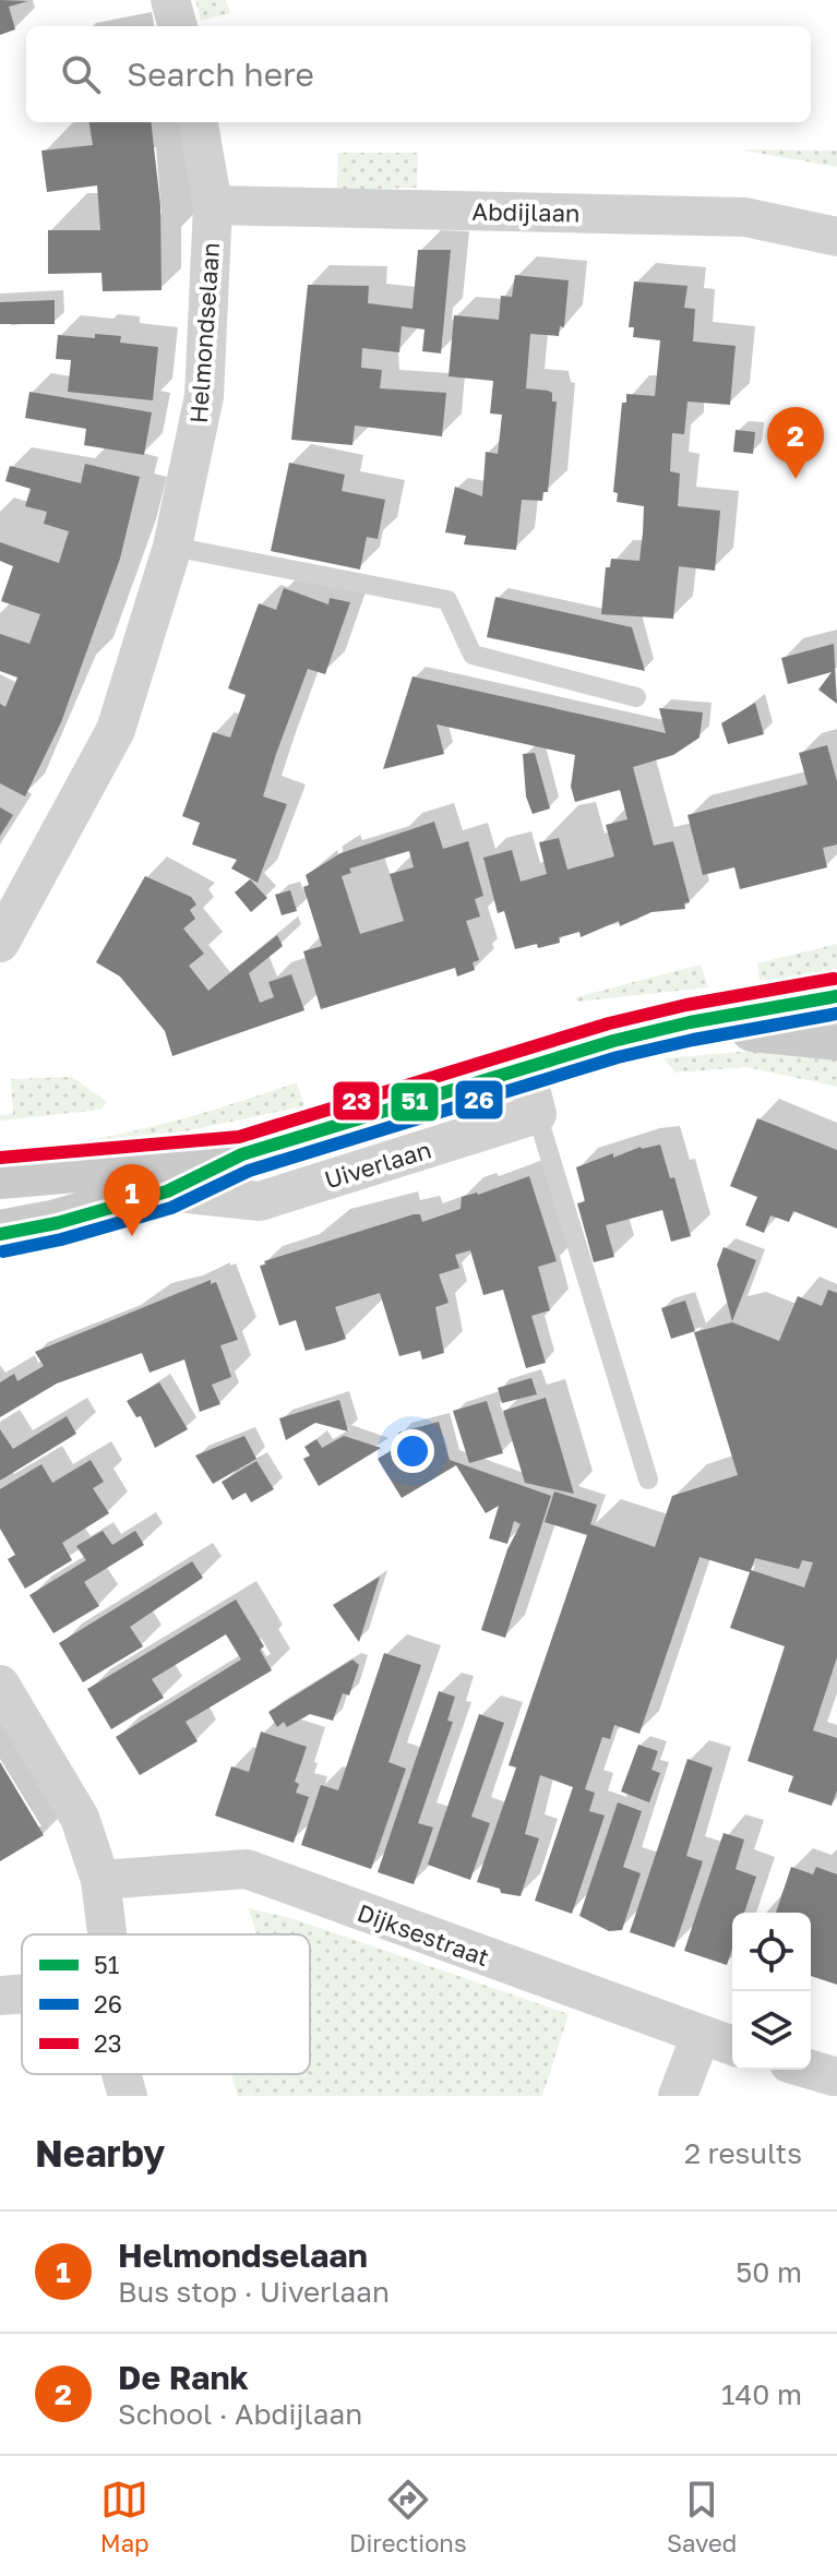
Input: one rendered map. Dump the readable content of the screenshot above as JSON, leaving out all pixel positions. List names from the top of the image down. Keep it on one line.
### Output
{"streets":{"main road":["Uiverlaan"],"street":["Abdijlaan","Helmondselaan","Dijksestraat"]},"crossings":[["Abdijlaan","Helmondselaan"]],"lines":["transit line 23","transit line 51","transit line 26"],"legend":["51","26","23"],"page":{"search":"Search here","pins":["2","1"],"heading":["Nearby","2 results"],"list":[{"mark":"1","name":"Helmondselaan","note":"Bus stop · Uiverlaan","value":"50 m"},{"mark":"2","name":"De Rank","note":"School · Abdijlaan","value":"140 m"}],"nav":["Map","Directions","Saved"]}}
